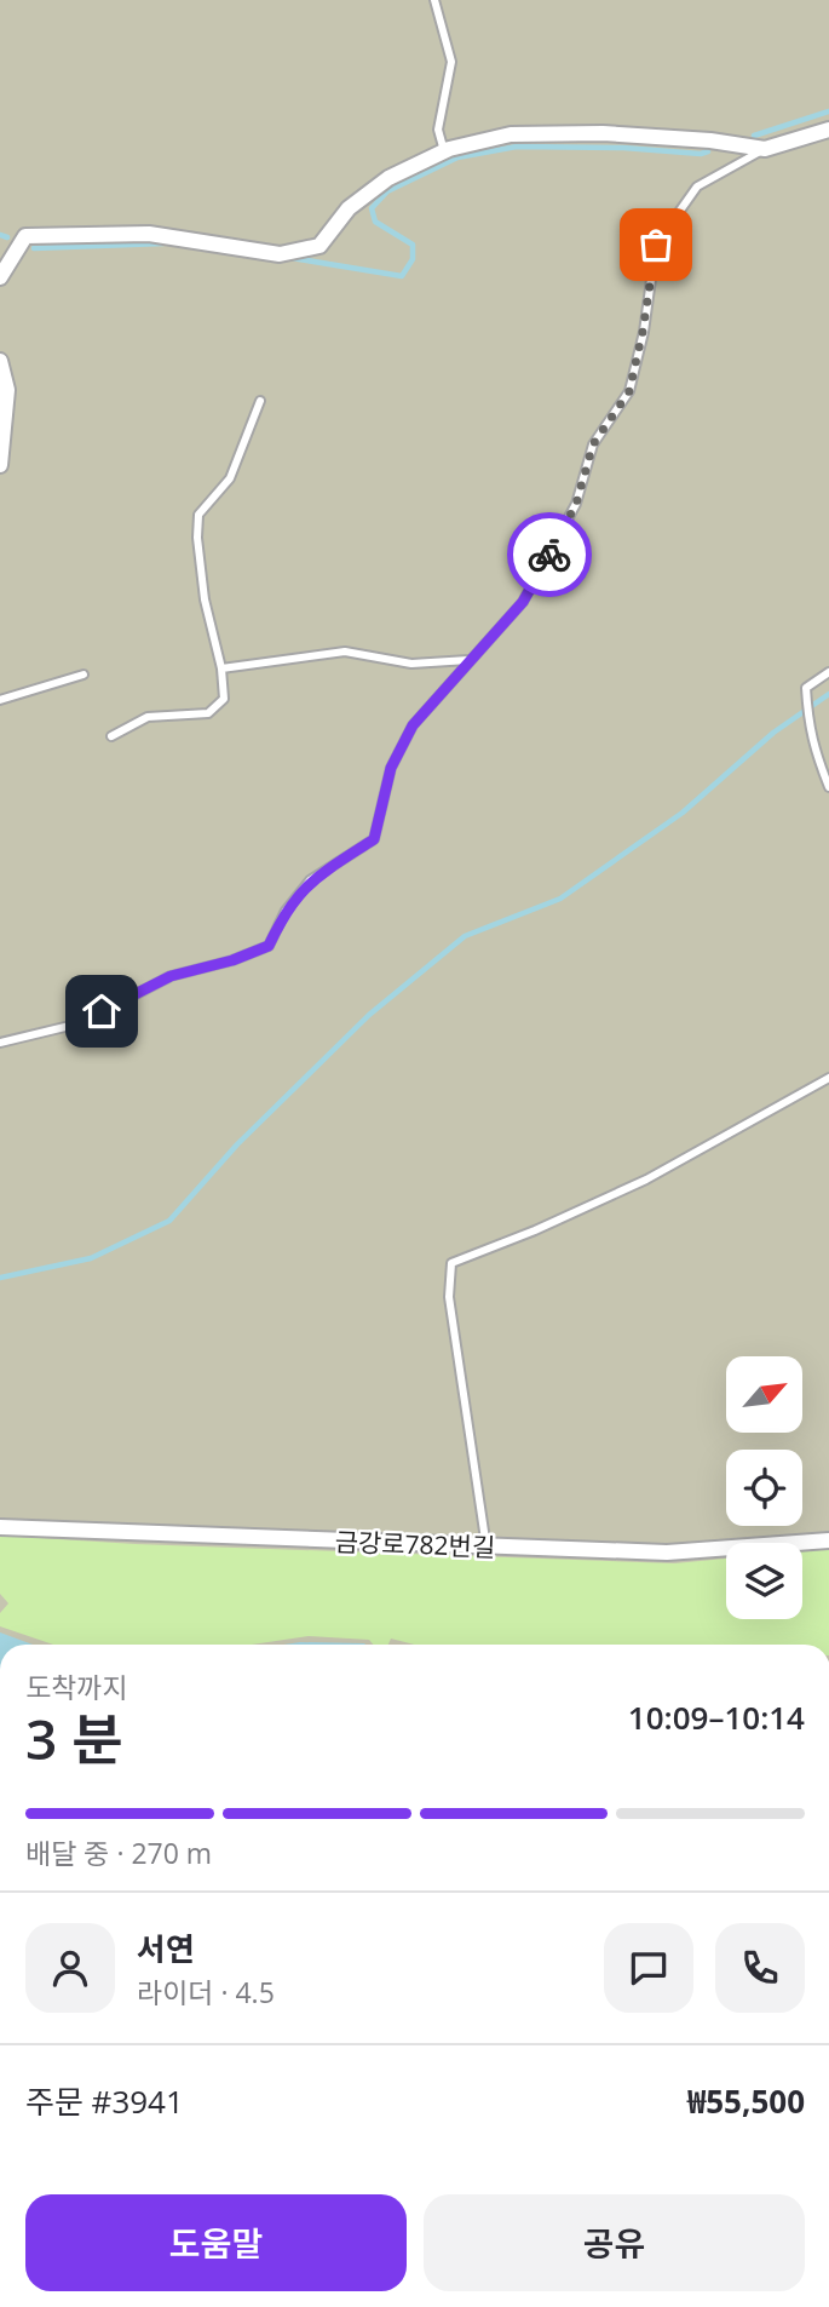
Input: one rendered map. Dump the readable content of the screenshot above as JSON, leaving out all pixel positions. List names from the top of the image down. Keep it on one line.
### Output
{"streets":{"street":["금강로782번길"]},"north":"top right","page":{"heading":["3 분","도착까지","10:09–10:14"],"panel":["서연","라이더 · 4.5","주문 #3941","₩55,500"],"bar":"배달 중 · 270 m","buttons":["도움말","공유"]}}
